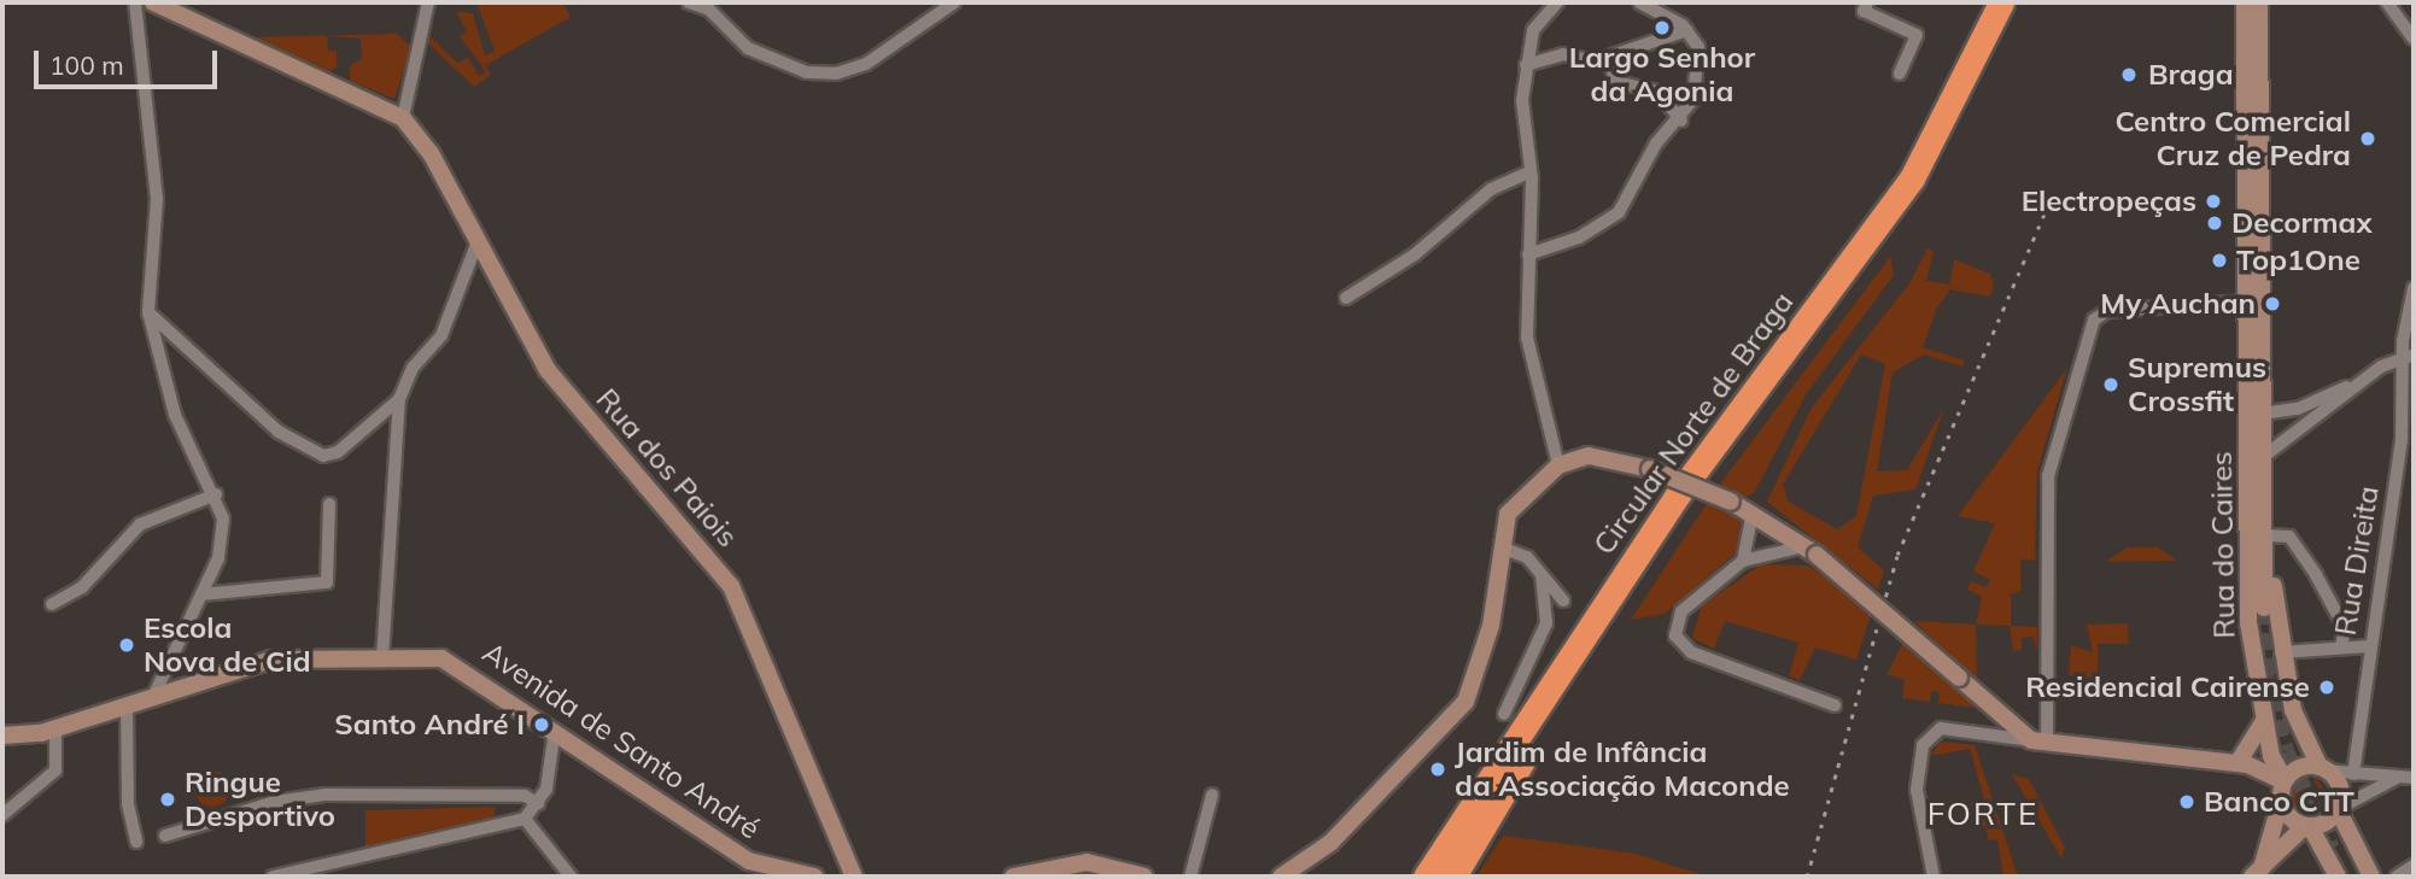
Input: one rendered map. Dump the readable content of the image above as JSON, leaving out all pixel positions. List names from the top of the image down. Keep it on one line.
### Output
{"streets":{"highway":["Circular Norte de Braga"],"street":["Rua dos Paiois","Rua do Caires","Rua Direita","Avenida de Santo André"]},"districts":["FORTE"],"places":["Largo Senhor da Agonia","Braga","Centro Comercial Cruz de Pedra","Electropeças","Decormax","Top1One","My Auchan","Supremus Crossfit","Escola Nova de Cid","Residencial Cairense","Santo André I","Jardim de Infância da Associação Maconde","Ringue Desportivo","Banco CTT"],"scale_bar":"100 m"}
